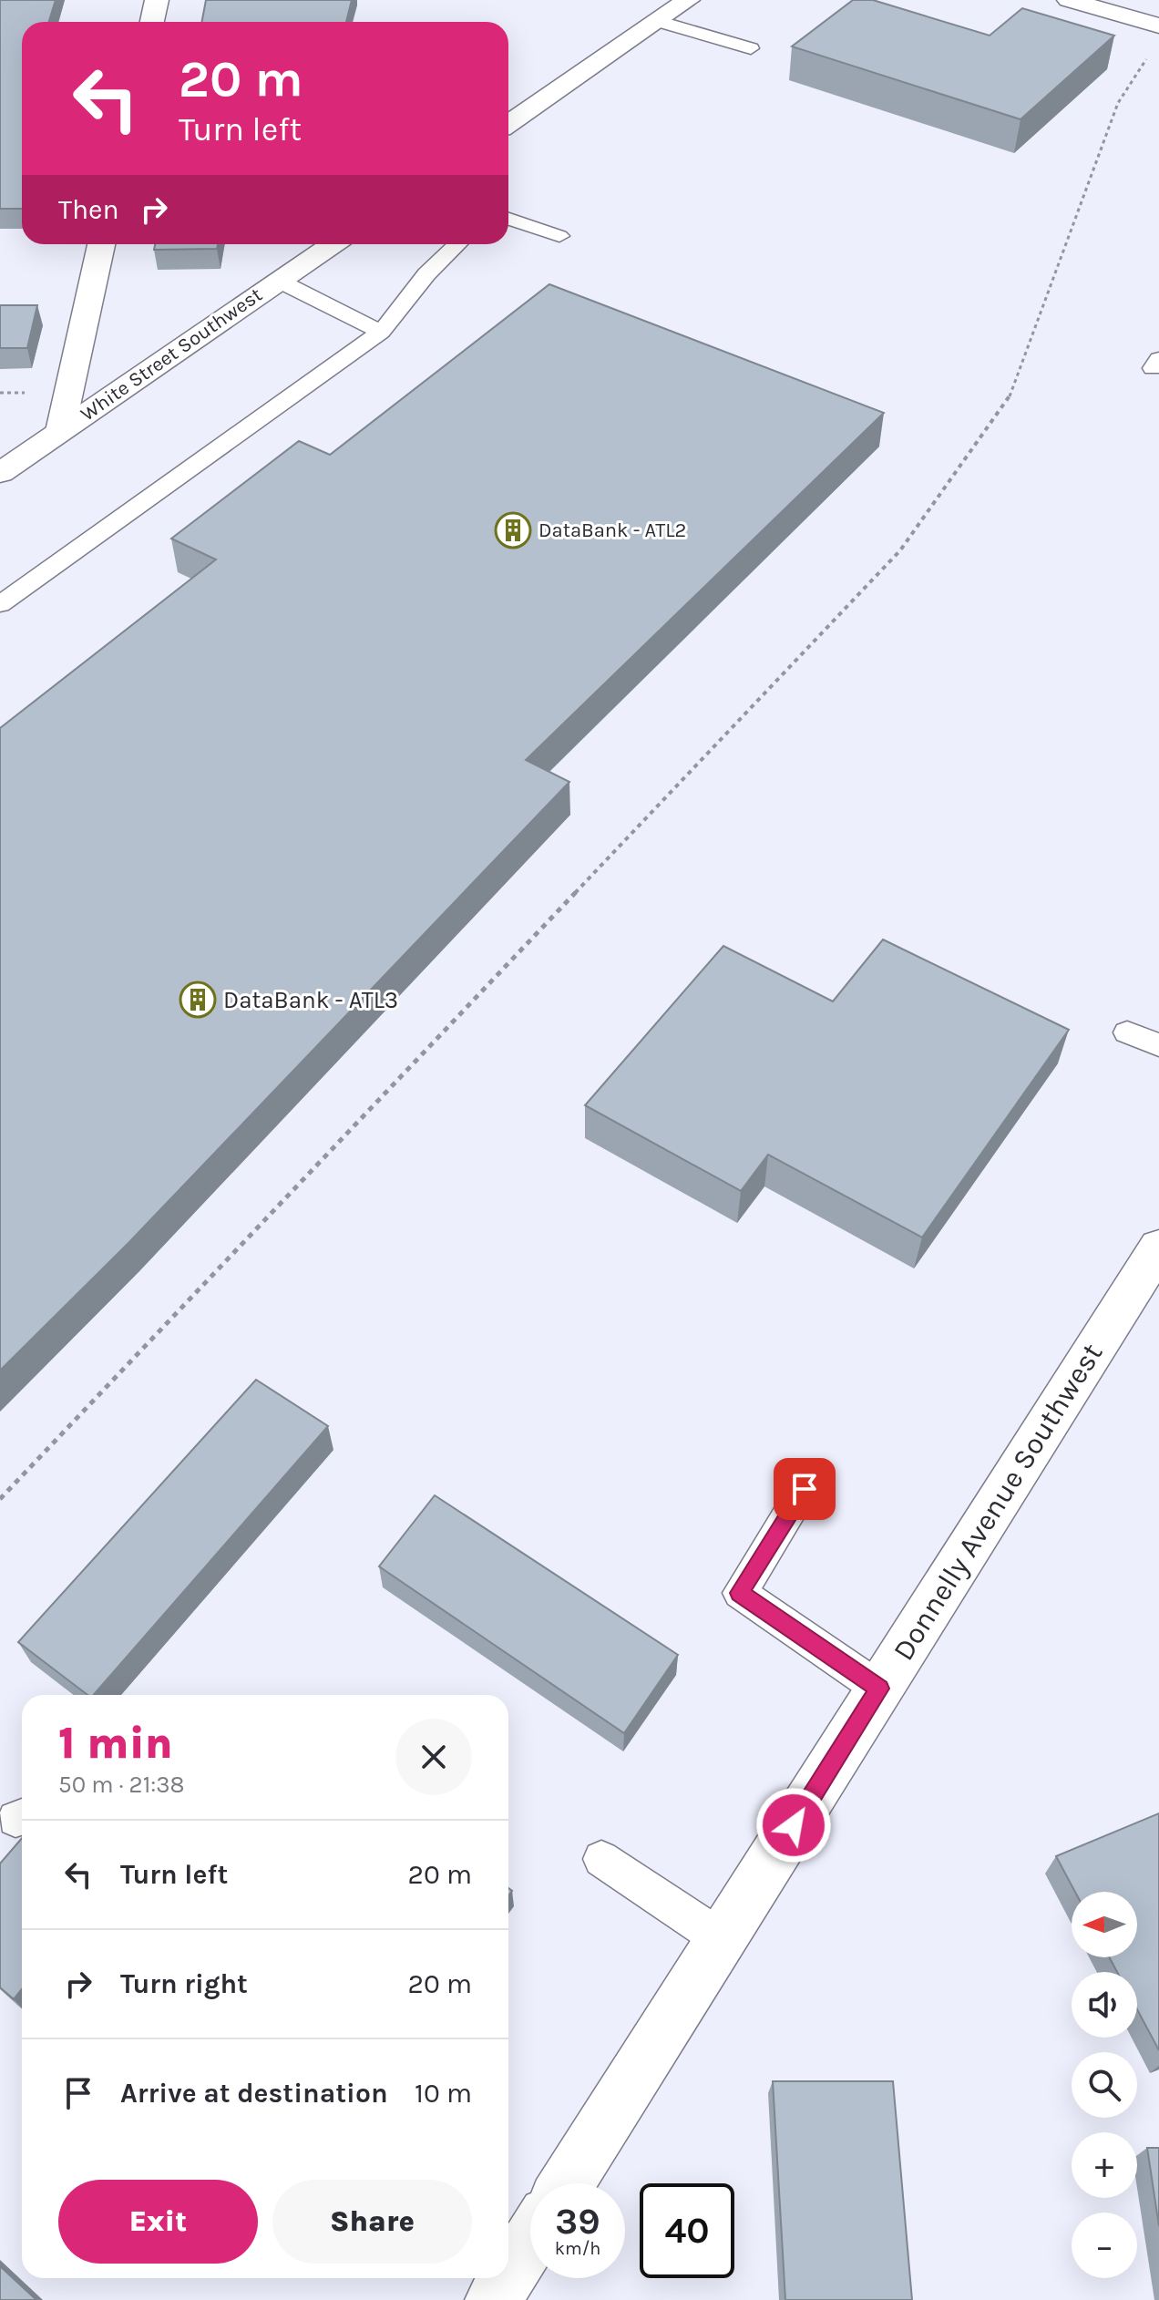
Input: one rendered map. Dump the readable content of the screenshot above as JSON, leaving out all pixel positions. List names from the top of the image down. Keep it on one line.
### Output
{"streets":{"street":["White Street Southwest","Donnelly Avenue Southwest"]},"places":{"building":["DataBank - ATL2","DataBank - ATL3"]},"north":"left","page":{"turn":["20 m","Turn left"],"then":"Then","heading":["1 min","50 m · 21:38"],"list":[{"name":"Turn left","value":"20 m"},{"name":"Turn right","value":"20 m"},{"name":"Arrive at destination","value":"10 m"}],"map_buttons":["+","−"],"buttons":["Exit","Share"],"speed":"39 km/h","limit":"40"}}
